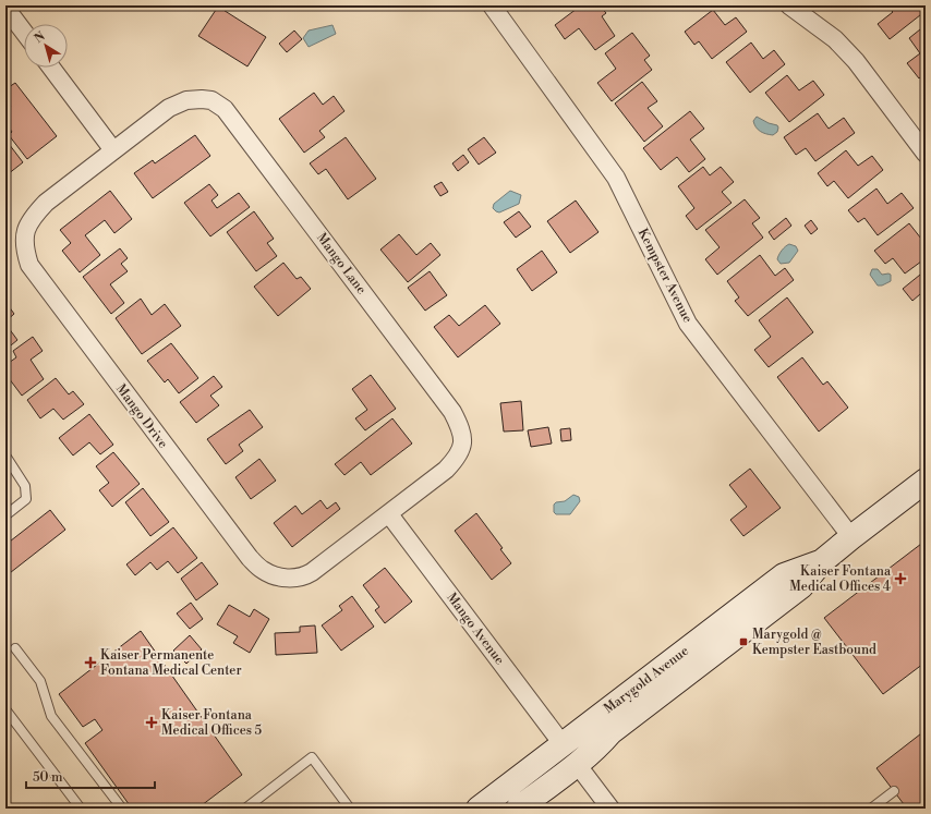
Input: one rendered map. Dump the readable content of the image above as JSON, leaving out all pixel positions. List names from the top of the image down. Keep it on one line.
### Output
{"streets":{"street":["Mango Lane","Kempster Avenue","Mango Drive","Mango Avenue","Marygold Avenue"]},"crossings":[["Mango Lane","Mango Drive"],["Mango Lane","Mango Avenue"],["Kempster Avenue","Marygold Avenue"],["Mango Drive","Mango Avenue"],["Mango Avenue","Marygold Avenue"]],"places":{"health":["Kaiser Fontana Medical Offices 4","Kaiser Permanente Fontana Medical Center","Kaiser Fontana Medical Offices 5"],"transit":["Marygold @ Kempster Eastbound"]},"scale_bar":"50 m","north":"top left"}
